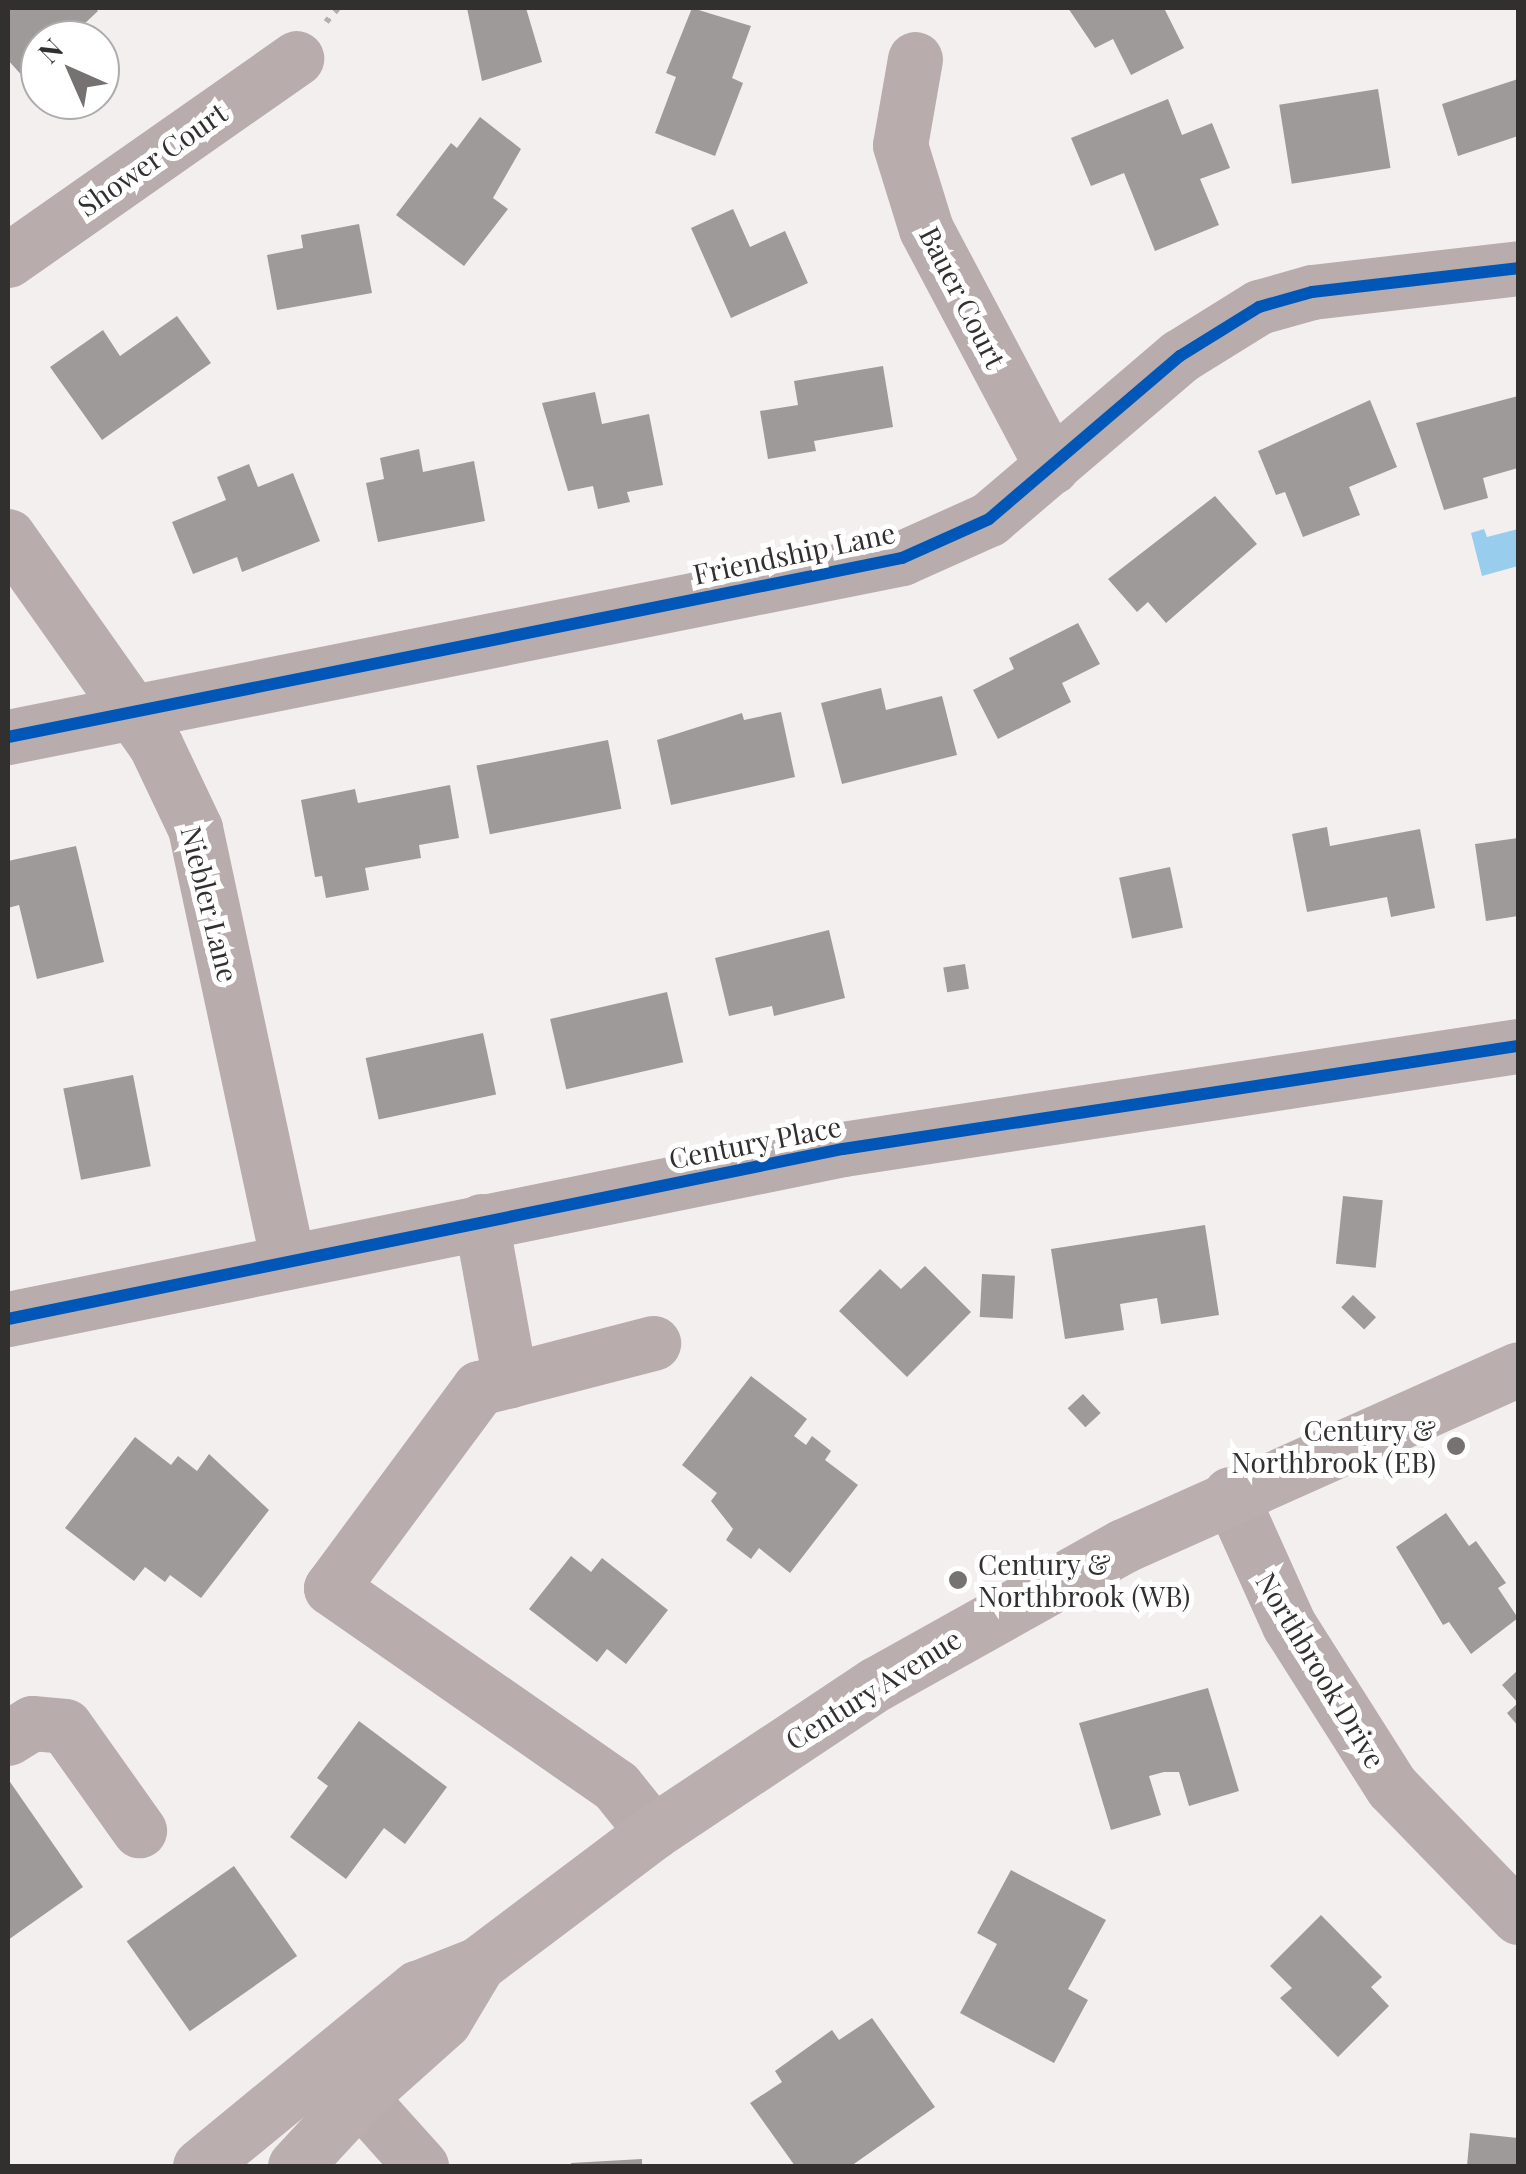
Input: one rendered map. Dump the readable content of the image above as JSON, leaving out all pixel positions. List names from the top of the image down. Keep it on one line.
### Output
{"streets":{"main road":["Century Avenue"],"street":["Shower Court","Bauer Court","Friendship Lane","Niebler Lane","Century Place","Northbrook Drive"]},"crossings":[["Bauer Court","Friendship Lane"],["Friendship Lane","Niebler Lane"],["Niebler Lane","Century Place"],["Northbrook Drive","Century Avenue"]],"places":["Century & Northbrook (EB)","Century & Northbrook (WB)"],"north":"top left"}
